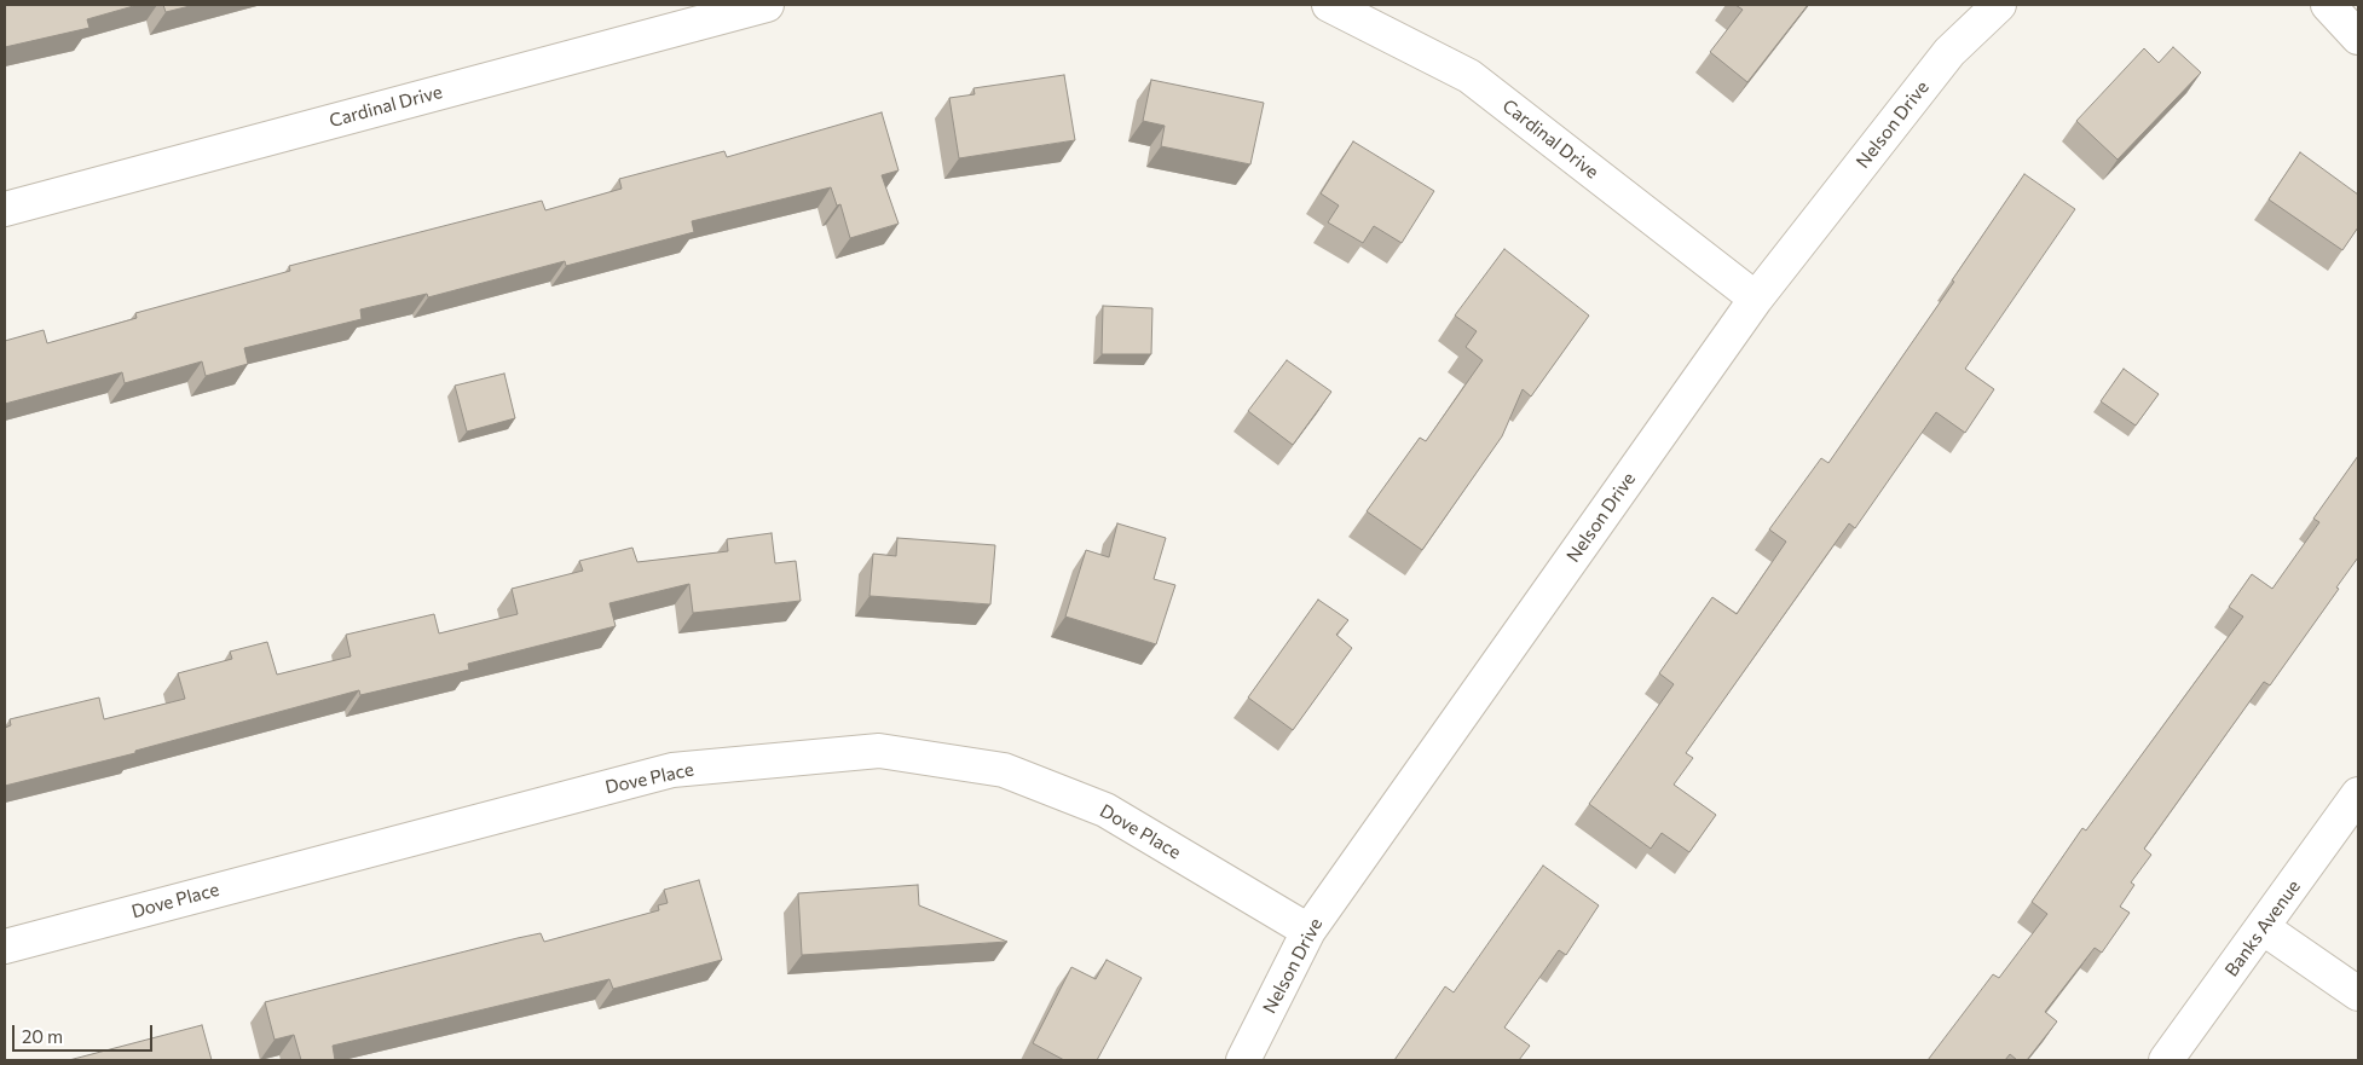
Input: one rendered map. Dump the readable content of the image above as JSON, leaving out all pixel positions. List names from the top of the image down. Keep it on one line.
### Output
{"streets":{"street":["Cardinal Drive","Nelson Drive","Dove Place","Banks Avenue"]},"crossings":[["Cardinal Drive","Nelson Drive"],["Nelson Drive","Dove Place"]],"scale_bar":"20 m"}
